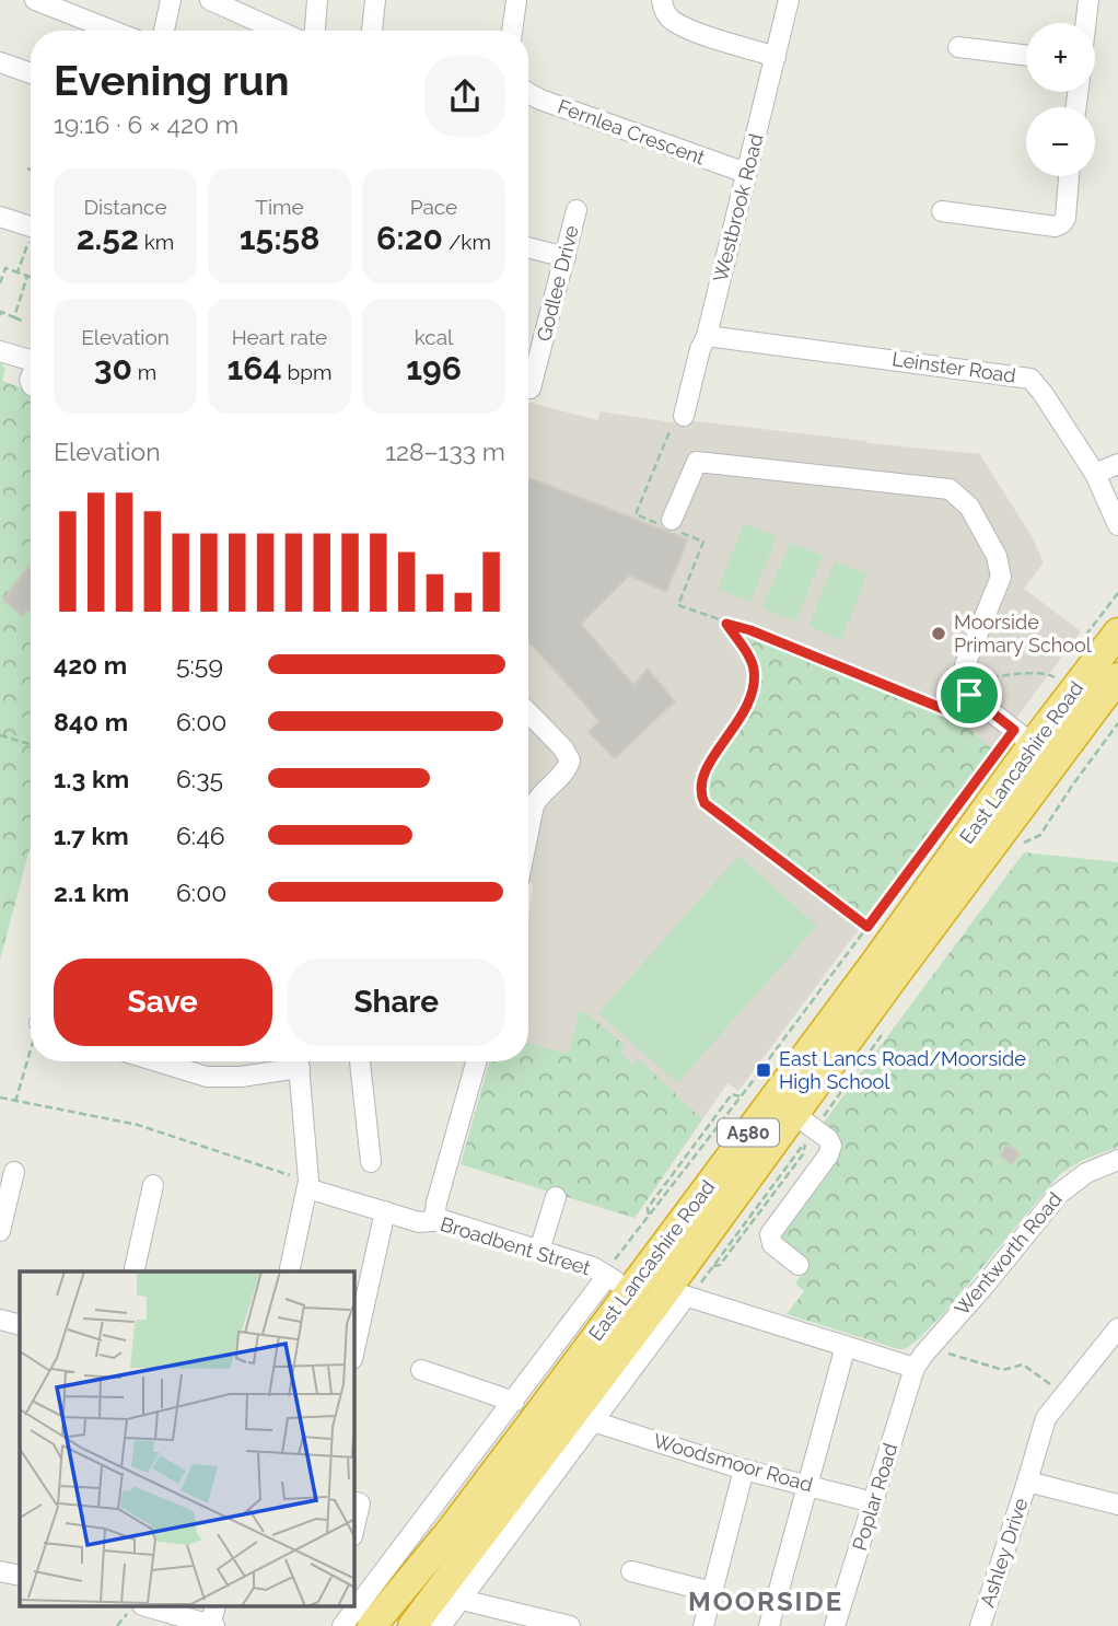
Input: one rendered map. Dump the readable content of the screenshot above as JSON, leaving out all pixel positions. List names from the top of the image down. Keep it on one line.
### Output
{"streets":{"highway":["East Lancashire Road","A580"],"street":["Fernlea Crescent","Westbrook Road","Godlee Drive","Leinster Road","Broadbent Street","Wentworth Road","Woodsmoor Road","Poplar Road","Ashley Drive"]},"crossings":[["Fernlea Crescent","Westbrook Road"],["Westbrook Road","Leinster Road"],["East Lancashire Road","Broadbent Street"],["Wentworth Road","Poplar Road"],["Woodsmoor Road","Poplar Road"]],"districts":["MOORSIDE"],"places":{"other":["Moorside Primary School"],"transit":["East Lancs Road/Moorside High School"]},"page":{"map_buttons":["+","−"],"heading":["Evening run","19:16 · 6 × 420 m"],"stats":[["Distance","2.52 km"],["Time","15:58"],["Pace","6:20 /km"],["Elevation","30 m"],["Heart rate","164 bpm"],["kcal","196"]],"chart":["Elevation","128–133 m"],"list":[{"name":"420 m","note":"5:59"},{"name":"840 m","note":"6:00"},{"name":"1.3 km","note":"6:35"},{"name":"1.7 km","note":"6:46"},{"name":"2.1 km","note":"6:00"}],"buttons":["Save","Share"]}}
